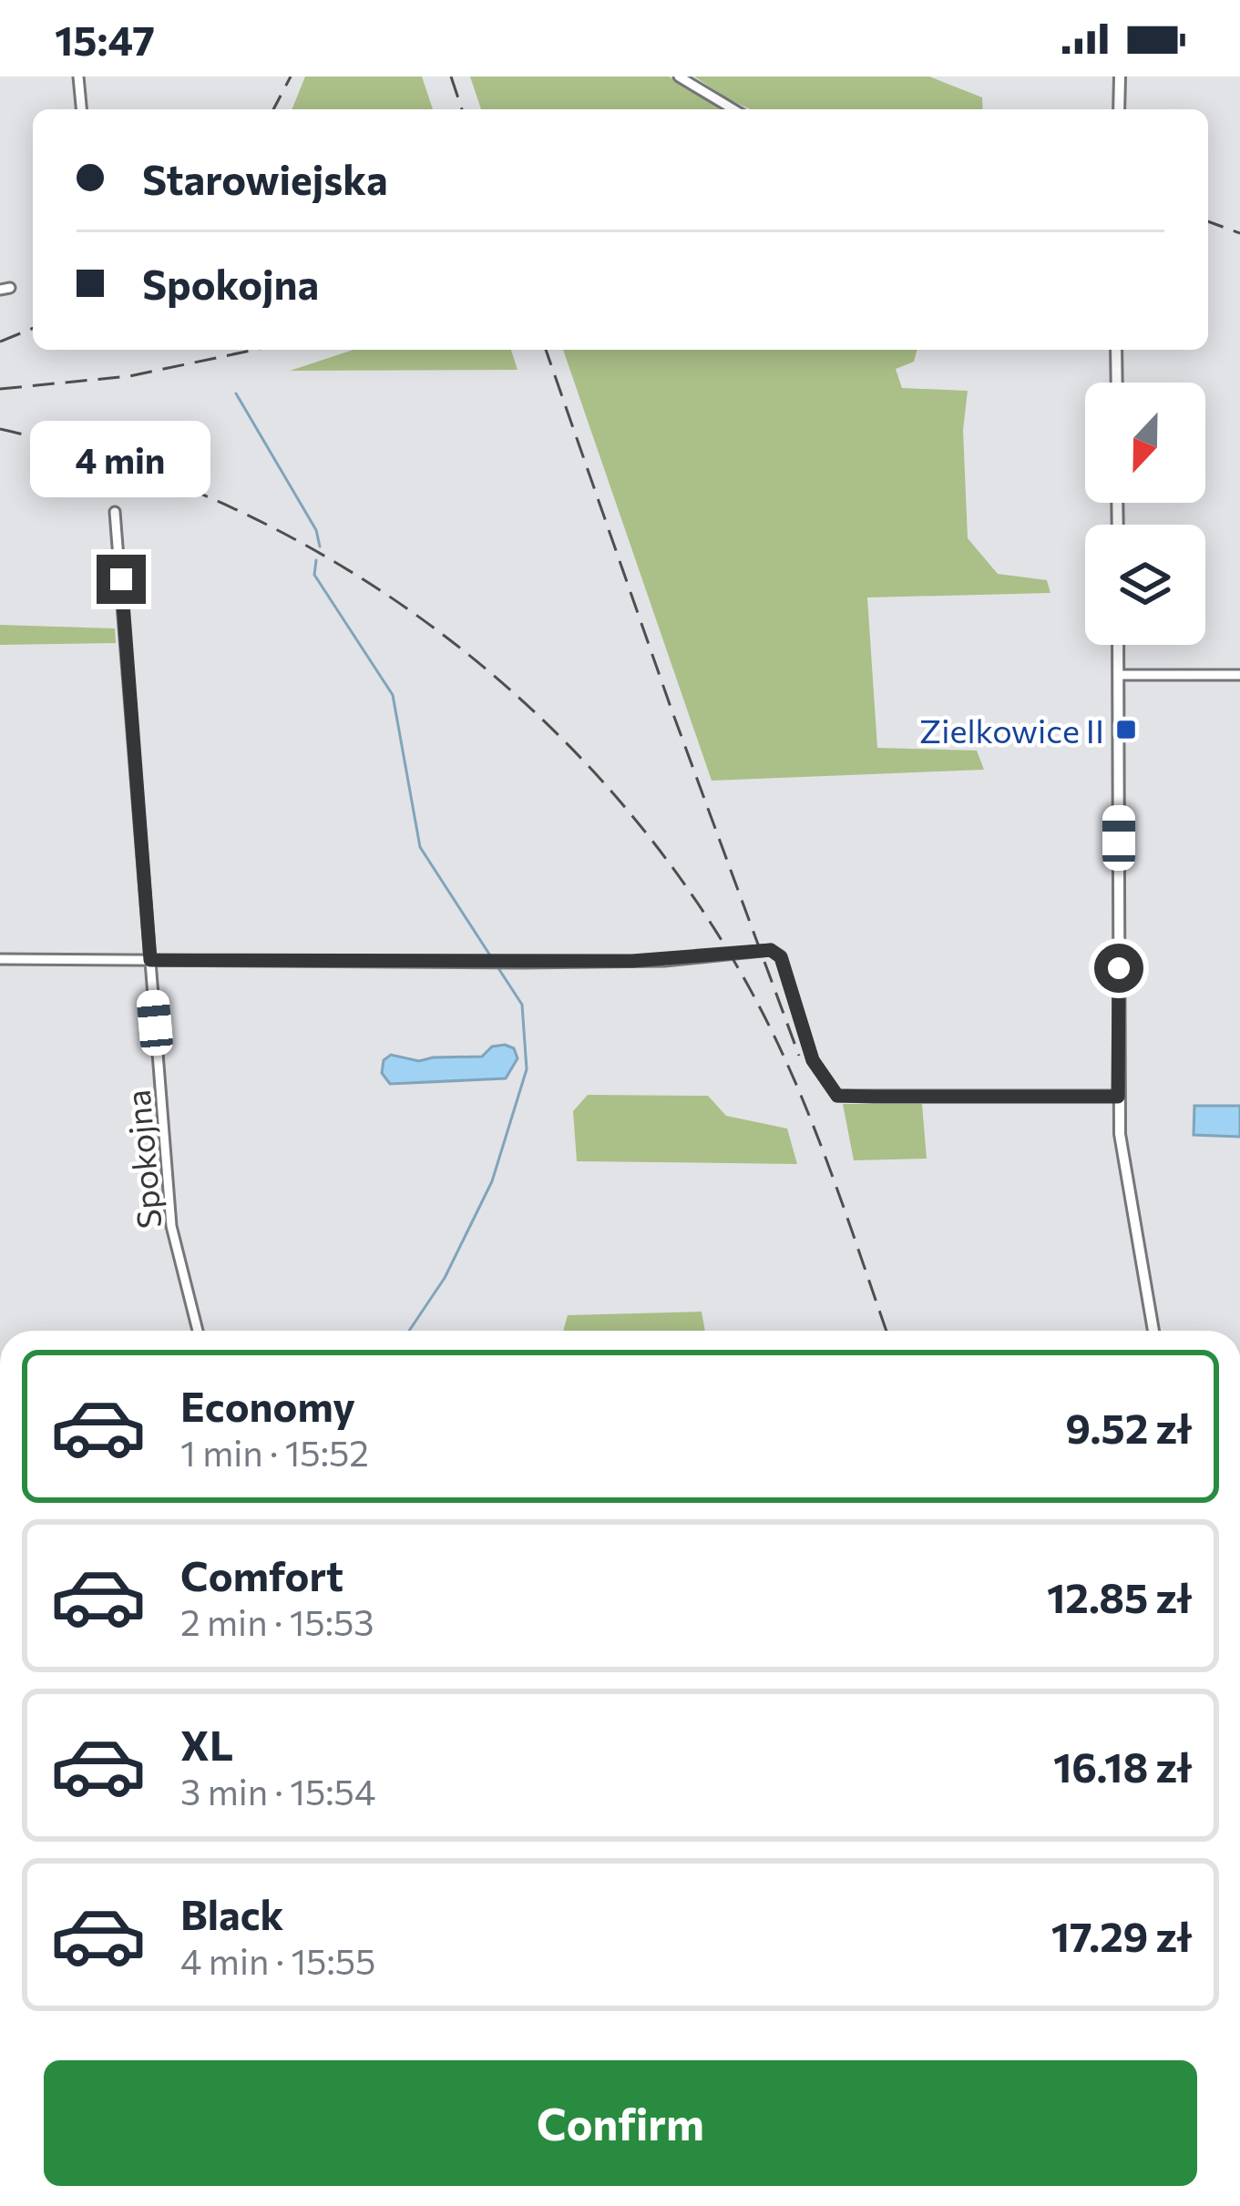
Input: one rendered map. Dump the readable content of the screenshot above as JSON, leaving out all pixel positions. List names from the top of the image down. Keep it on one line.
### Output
{"streets":{"street":["Spokojna"]},"places":{"transit":["Zielkowice II"]},"north":"bottom","page":{"status":"15:47","banner":["Starowiejska","Spokojna"],"bubble":"4 min","list":[{"name":"Economy","note":"1 min · 15:52","value":"9.52 zł"},{"name":"Comfort","note":"2 min · 15:53","value":"12.85 zł"},{"name":"XL","note":"3 min · 15:54","value":"16.18 zł"},{"name":"Black","note":"4 min · 15:55","value":"17.29 zł"}],"buttons":"Confirm"}}
